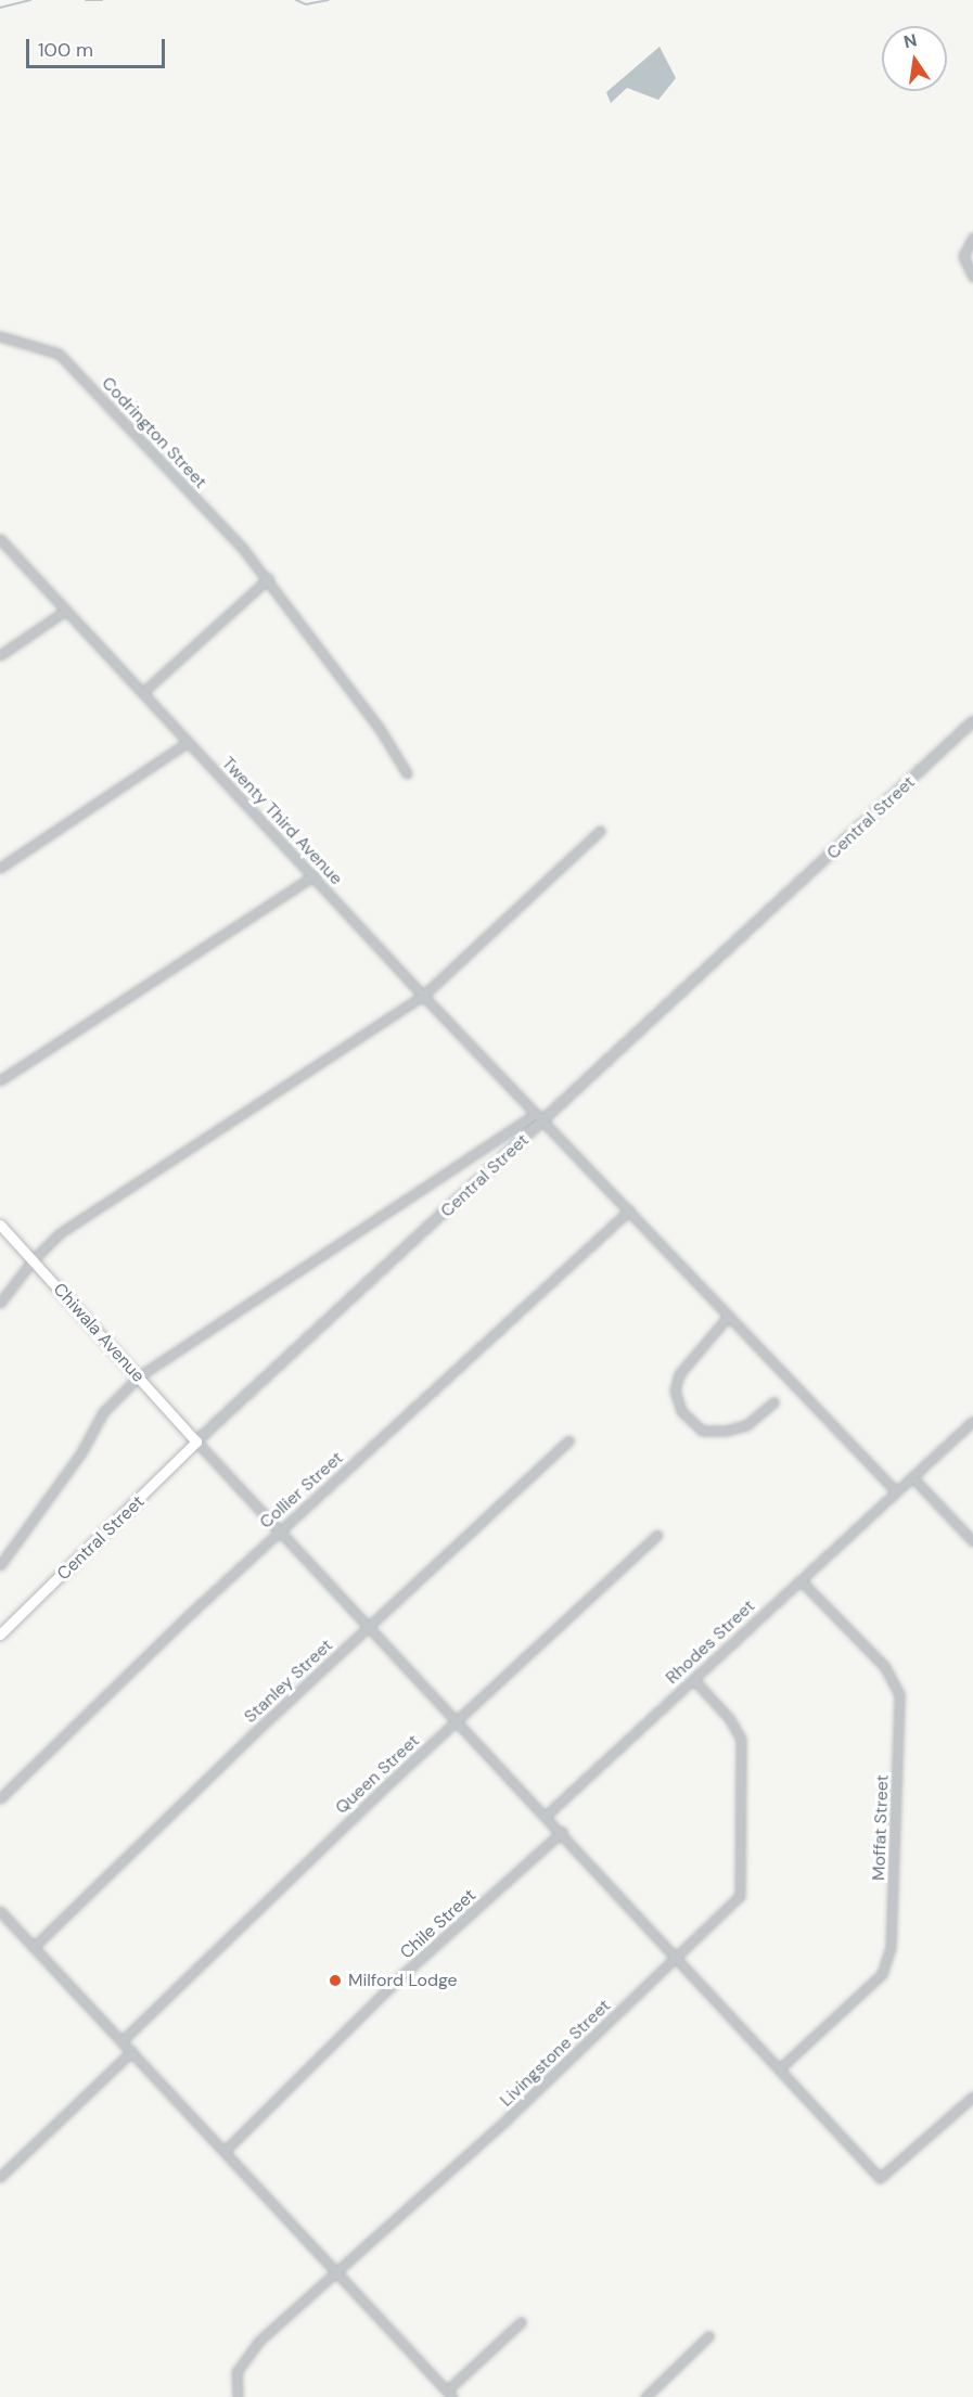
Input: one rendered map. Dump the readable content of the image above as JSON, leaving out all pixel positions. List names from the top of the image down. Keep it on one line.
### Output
{"streets":{"main road":["Central Street","Chiwala Avenue"],"street":["Codrington Street","Twenty Third Avenue","Collier Street","Rhodes Street","Stanley Street","Queen Street","Moffat Street","Chile Street","Livingstone Street"]},"crossings":[["Central Street","Twenty Third Avenue"],["Central Street","Chiwala Avenue"],["Twenty Third Avenue","Collier Street"],["Twenty Third Avenue","Rhodes Street"],["Rhodes Street","Moffat Street"],["Rhodes Street","Livingstone Street"]],"places":["Milford Lodge"],"scale_bar":"100 m","north":"top"}
